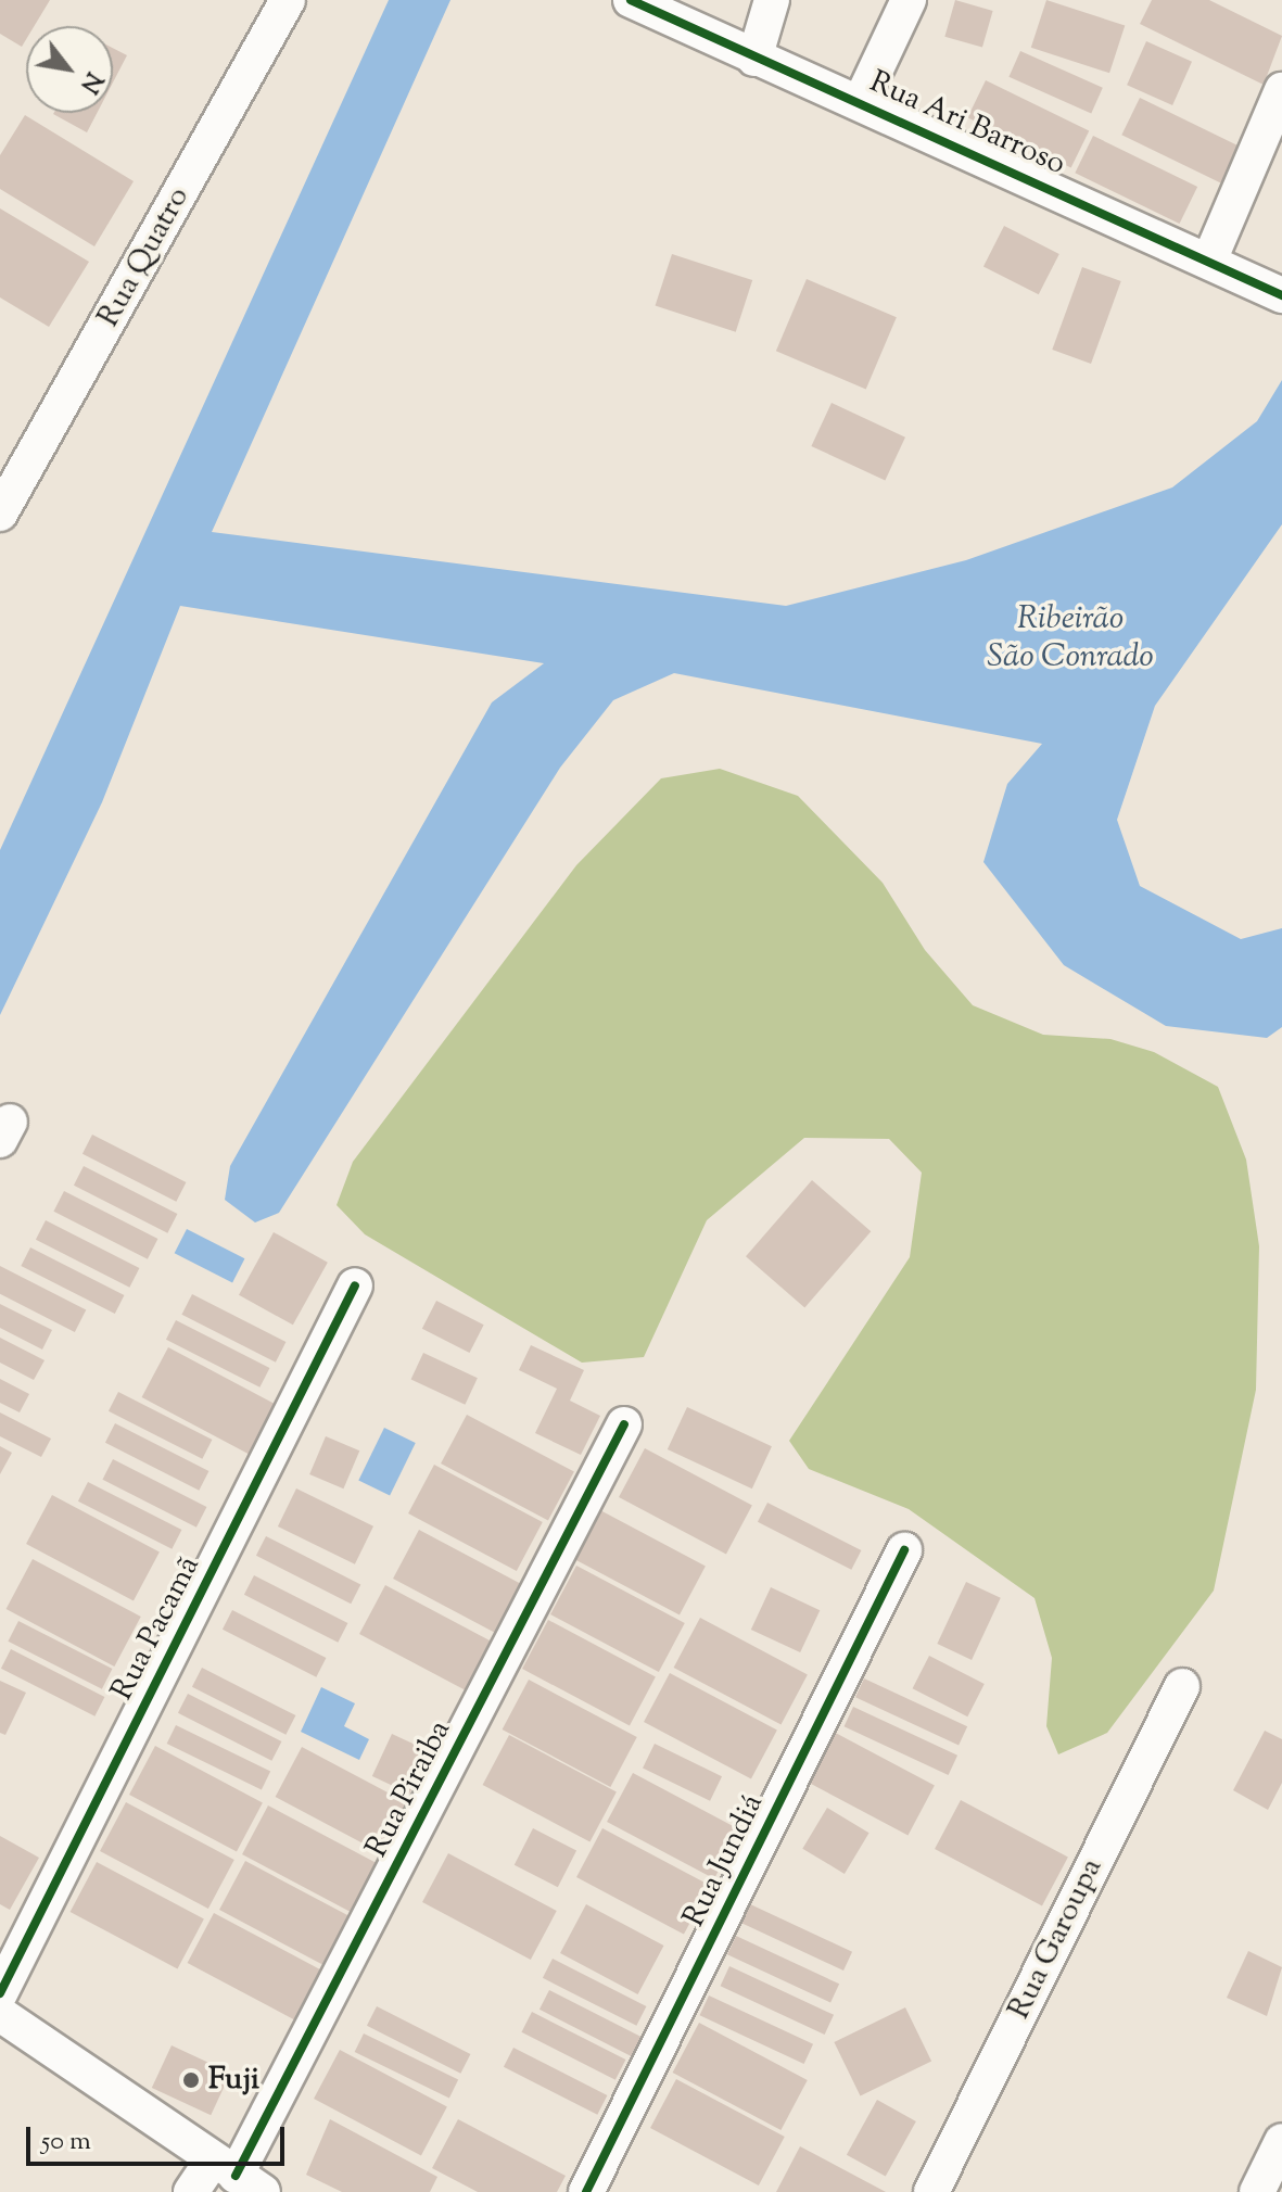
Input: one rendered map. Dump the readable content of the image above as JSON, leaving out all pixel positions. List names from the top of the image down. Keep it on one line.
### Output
{"streets":{"street":["Rua Ari Barroso","Rua Quatro","Rua Pacamã","Rua Piraiba","Rua Jundiá","Rua Garoupa"]},"water":["Ribeirão São Conrado"],"places":["Fuji"],"scale_bar":"50 m","north":"bottom right"}
